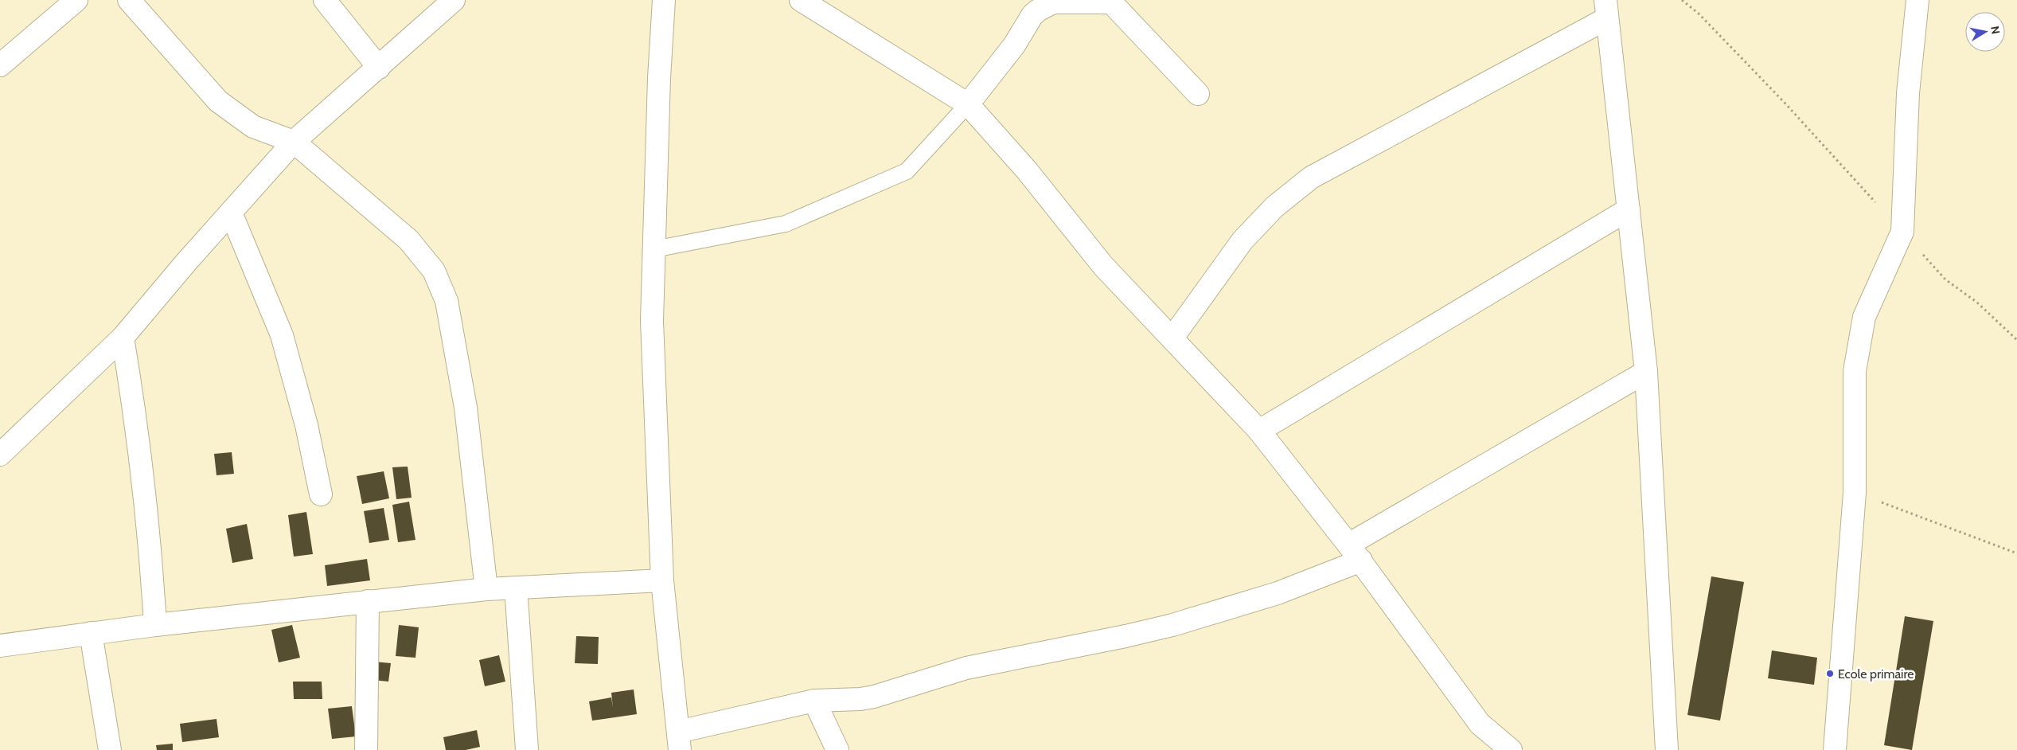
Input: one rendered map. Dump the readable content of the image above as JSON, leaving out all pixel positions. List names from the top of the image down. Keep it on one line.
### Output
{"places":["Ecole primaire"],"north":"right"}
